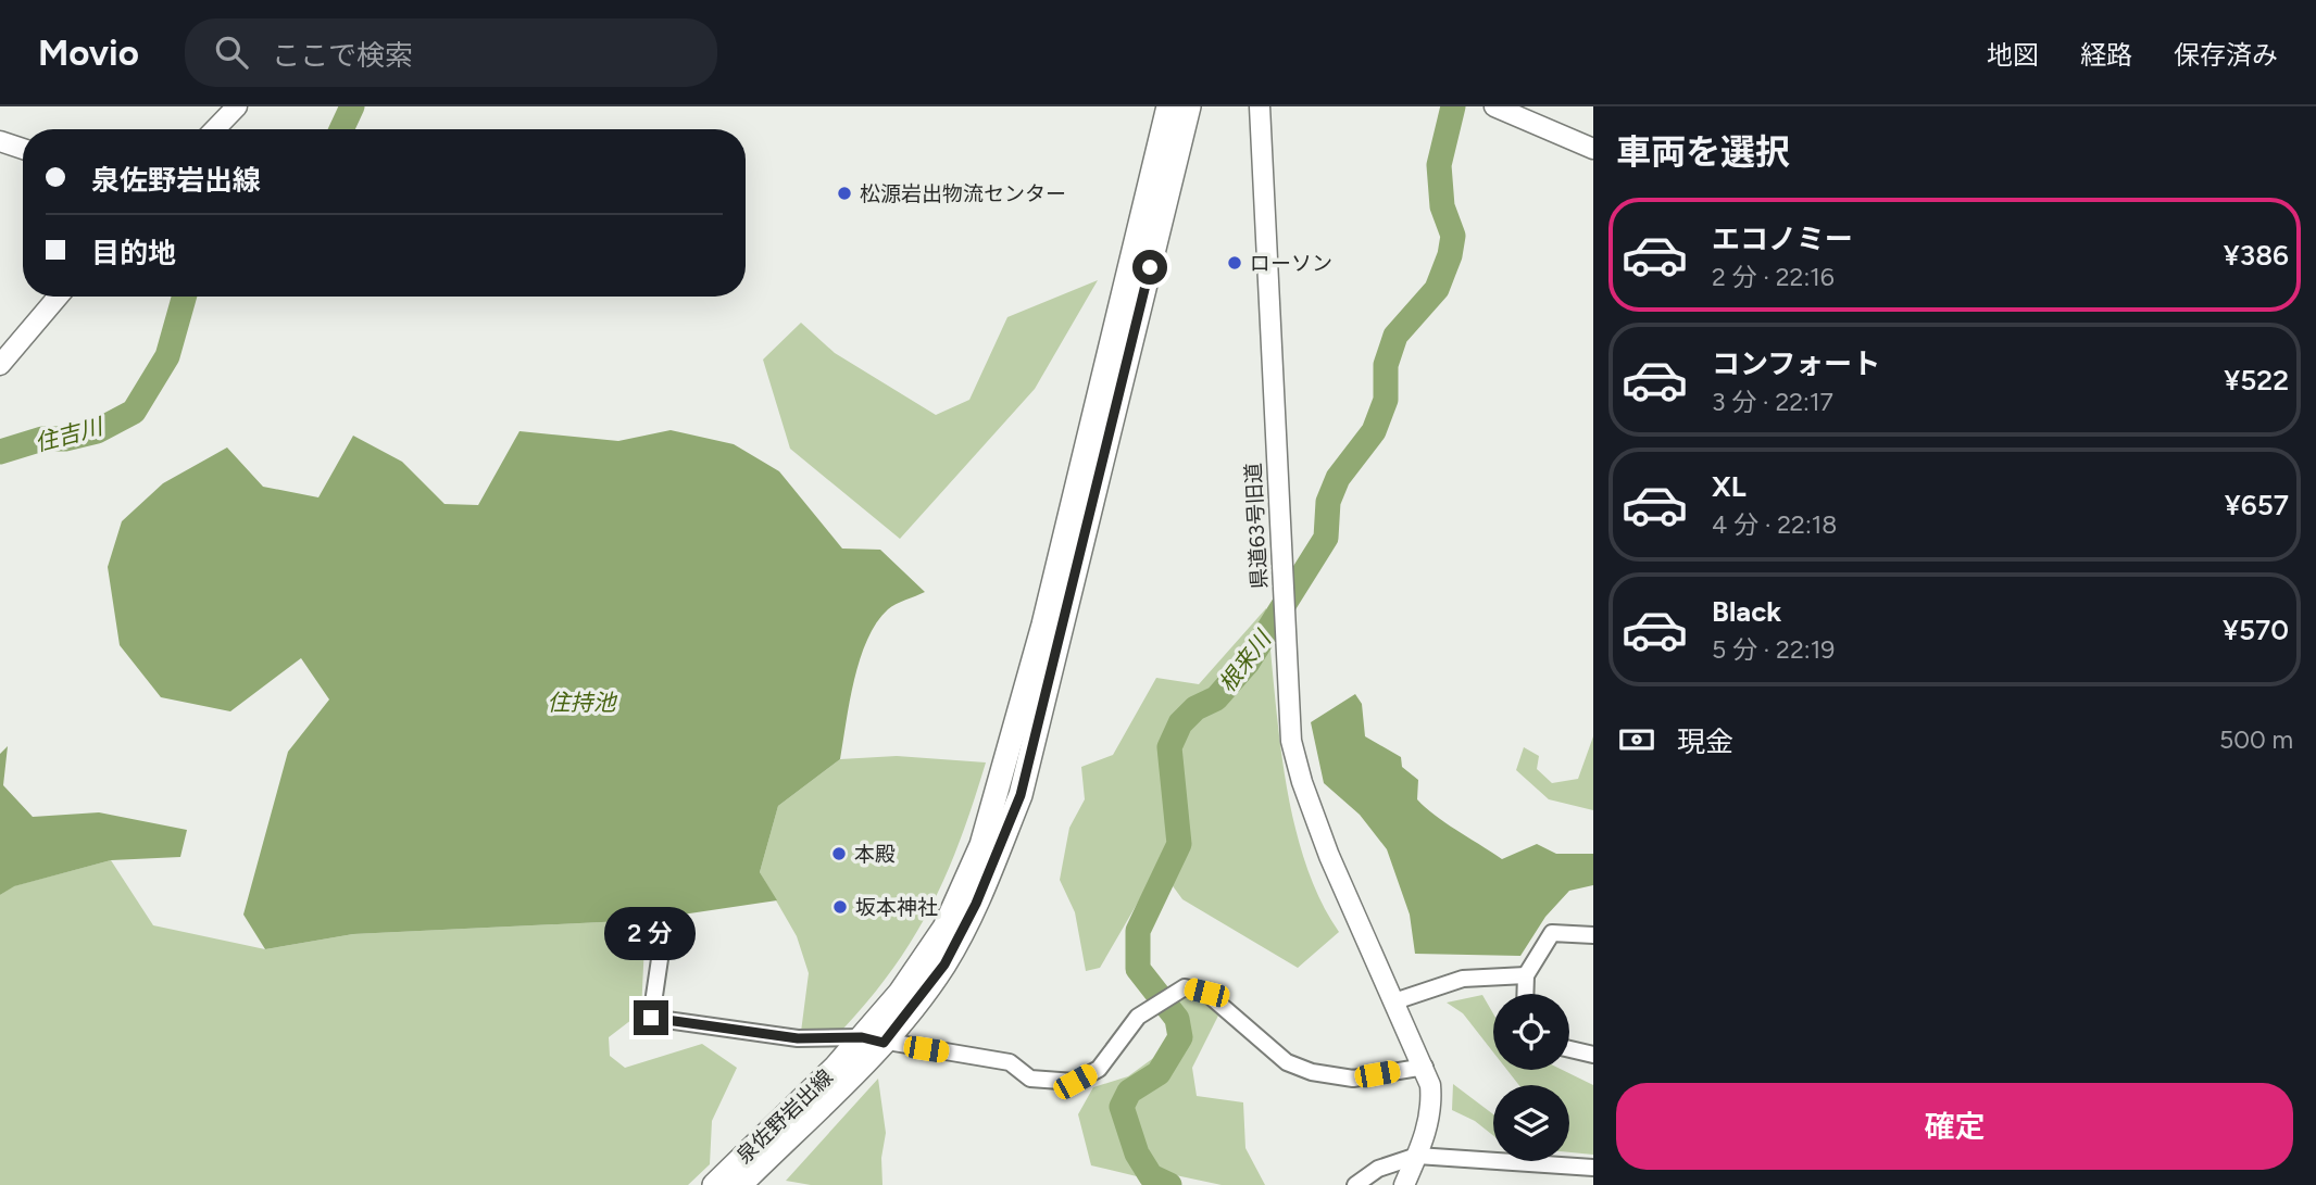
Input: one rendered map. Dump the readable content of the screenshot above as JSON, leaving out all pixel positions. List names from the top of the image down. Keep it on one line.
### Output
{"streets":{"main road":["泉佐野岩出線"],"street":["県道63号旧道"]},"water":["住吉川","根来川","住持池"],"places":["松源岩出物流センター","ローソン","本殿","坂本神社"],"page":{"header":"Movio","search":"ここで検索","nav":["地図","経路","保存済み"],"heading":"車両を選択","banner":["泉佐野岩出線","目的地"],"list":[{"name":"エコノミー","note":"2 分 · 22:16","value":"¥386"},{"name":"コンフォート","note":"3 分 · 22:17","value":"¥522"},{"name":"XL","note":"4 分 · 22:18","value":"¥657"},{"name":"Black","note":"5 分 · 22:19","value":"¥570"}],"pay":["現金","500 m"],"bubble":"2 分","buttons":"確定"}}
